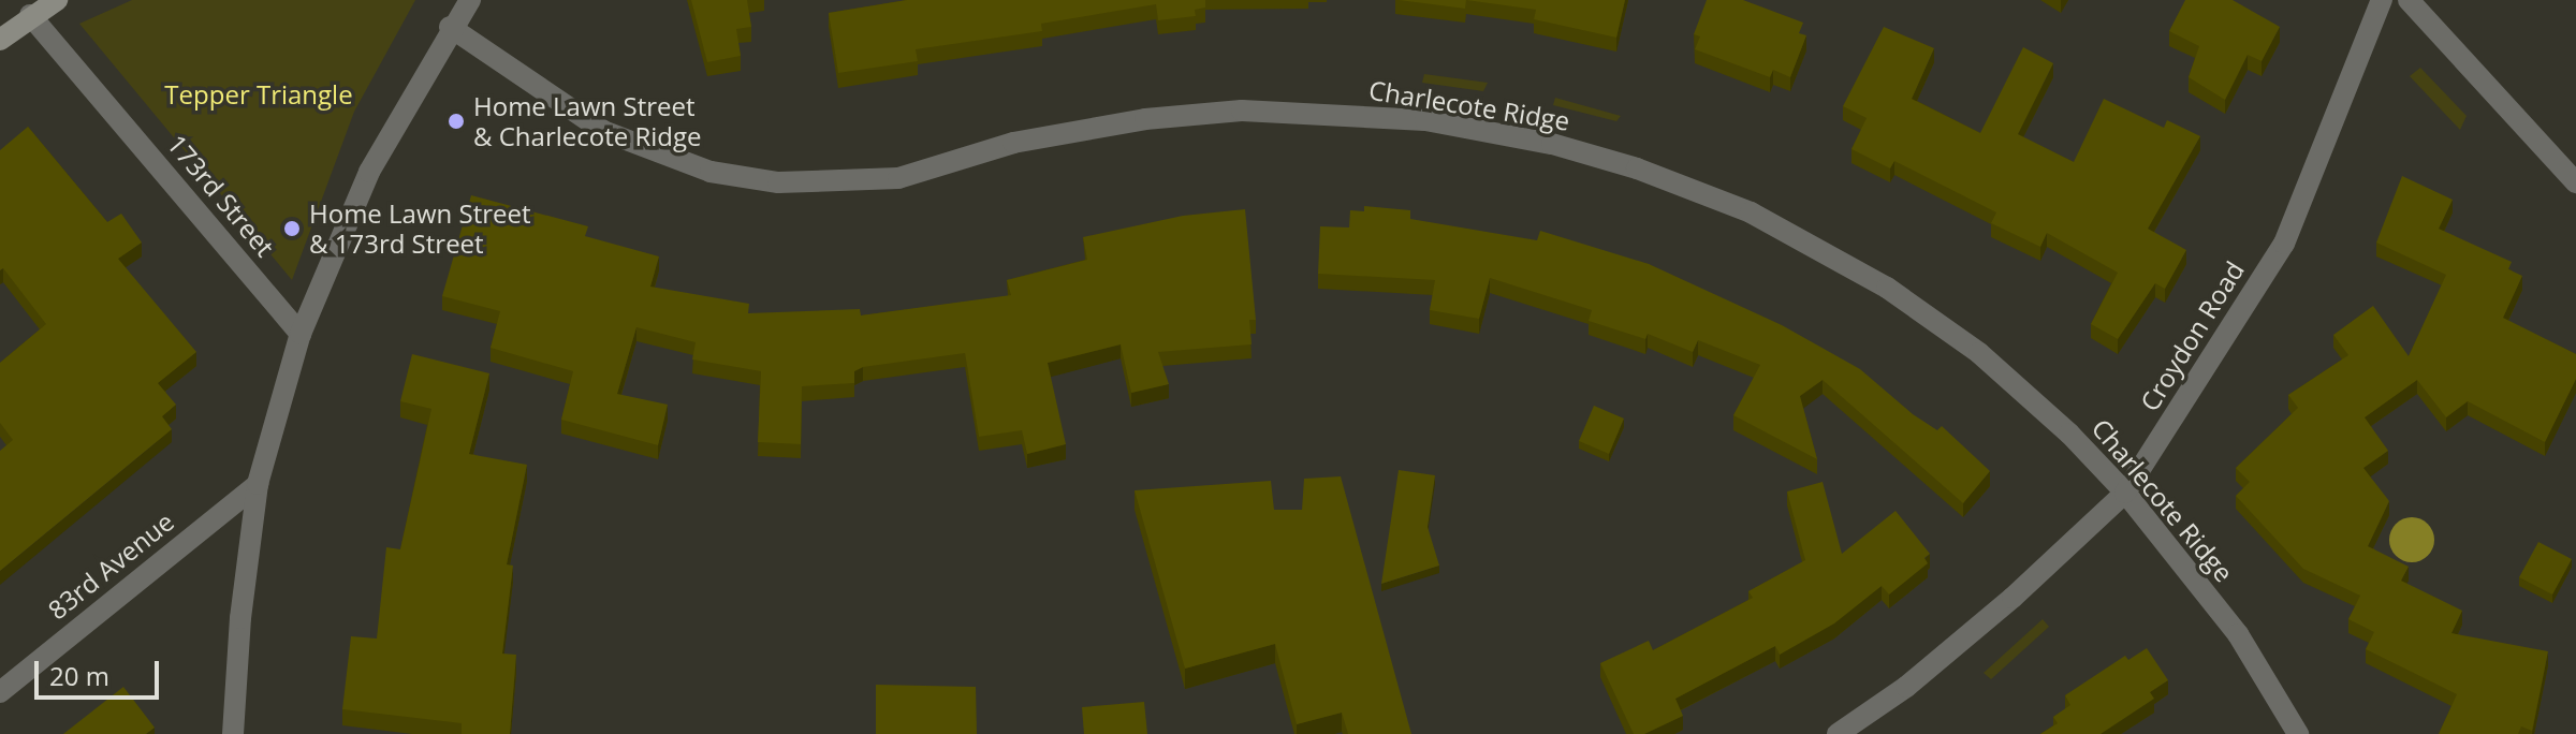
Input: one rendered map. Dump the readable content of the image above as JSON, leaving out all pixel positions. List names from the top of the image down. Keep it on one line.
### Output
{"streets":{"street":["Charlecote Ridge","173rd Street","Croydon Road","83rd Avenue"]},"crossings":[["Charlecote Ridge","Croydon Road"]],"parks":["Tepper Triangle"],"places":["Home Lawn Street & Charlecote Ridge","Home Lawn Street & 173rd Street"],"scale_bar":"20 m"}
